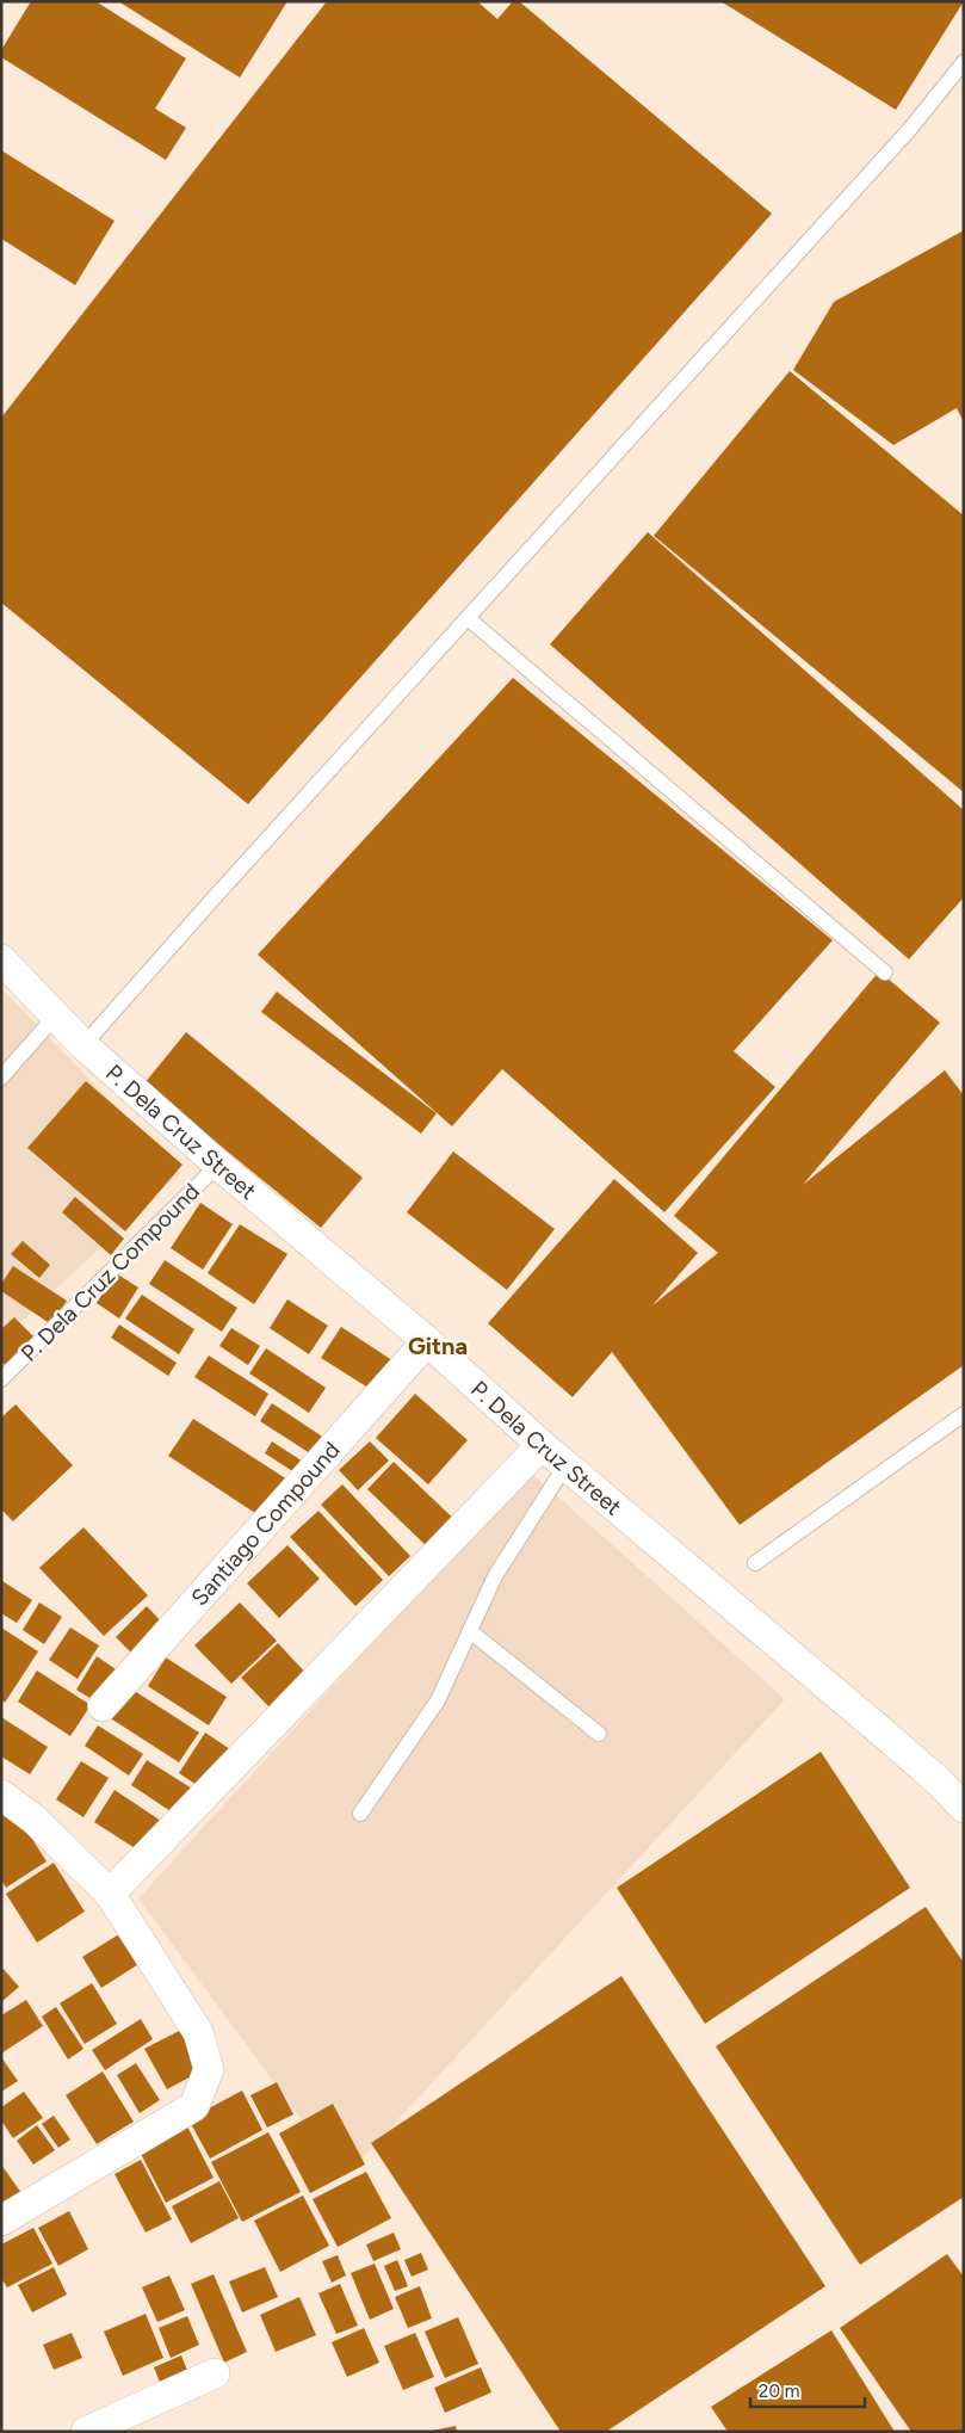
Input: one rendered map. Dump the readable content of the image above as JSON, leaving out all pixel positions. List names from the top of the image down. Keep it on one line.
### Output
{"streets":{"street":["P. Dela Cruz Street","Santiago Compound"],"lane":["P. Dela Cruz Compound"]},"crossings":[["P. Dela Cruz Street","P. Dela Cruz Compound"],["P. Dela Cruz Street","Santiago Compound"]],"districts":["Gitna"],"scale_bar":"20 m"}
